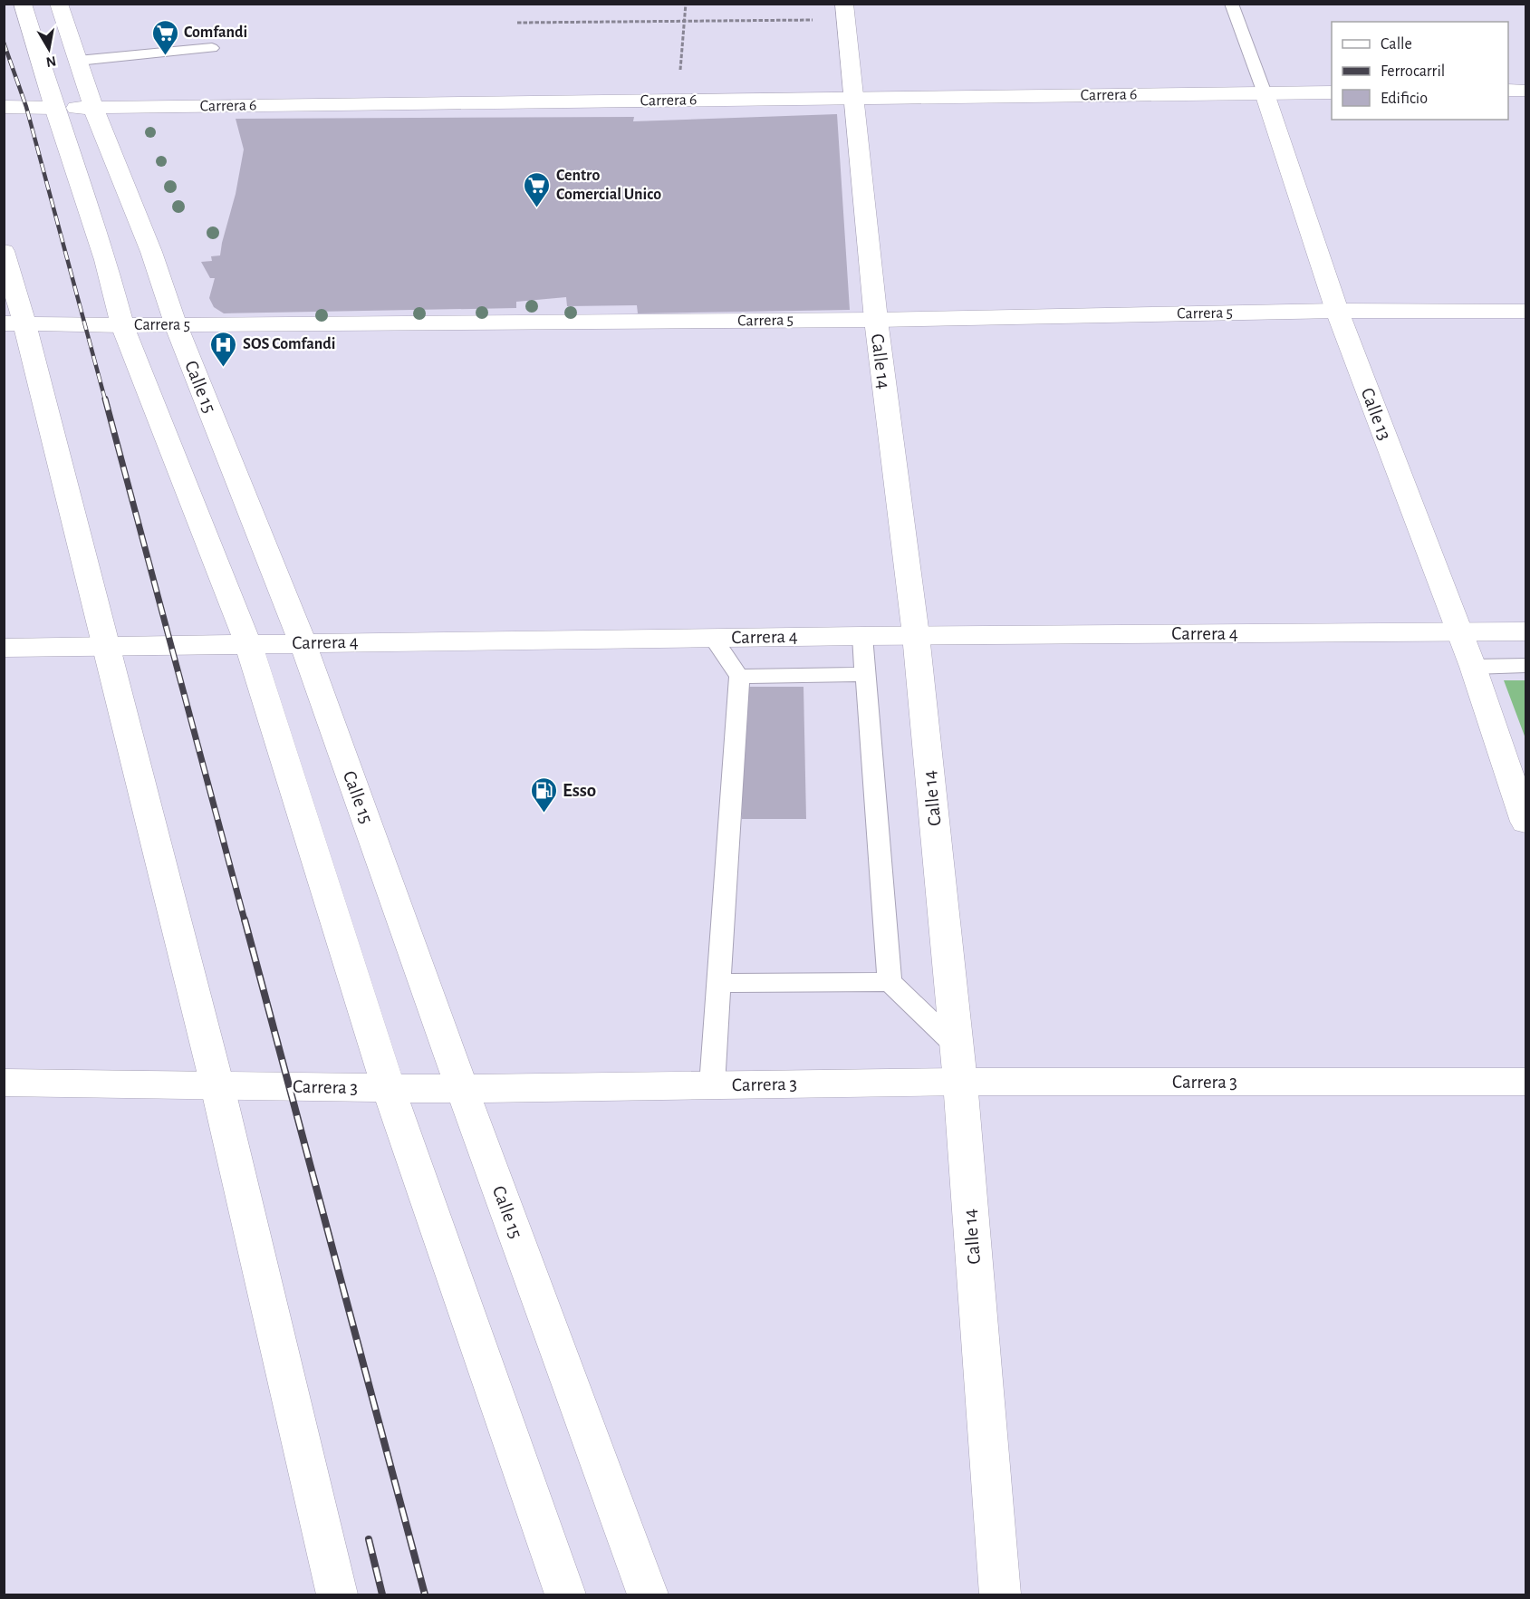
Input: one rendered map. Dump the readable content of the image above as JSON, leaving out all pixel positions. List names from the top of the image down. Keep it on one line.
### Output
{"streets":{"street":["Carrera 6","Carrera 5","Calle 14","Calle 15","Calle 13","Carrera 4","Carrera 3"]},"crossings":[["Carrera 6","Calle 14"],["Carrera 6","Calle 15"],["Carrera 6","Calle 13"],["Carrera 5","Calle 14"],["Carrera 5","Calle 15"],["Carrera 5","Calle 13"],["Calle 14","Carrera 4"],["Calle 14","Carrera 3"],["Calle 15","Carrera 4"],["Calle 15","Carrera 3"],["Calle 13","Carrera 4"]],"places":{"supermarket":["Comfandi","Centro Comercial Unico"],"hospital":["SOS Comfandi"],"fuel station":["Esso"]},"legend":["Calle","Ferrocarril","Edificio"],"north":"bottom"}
